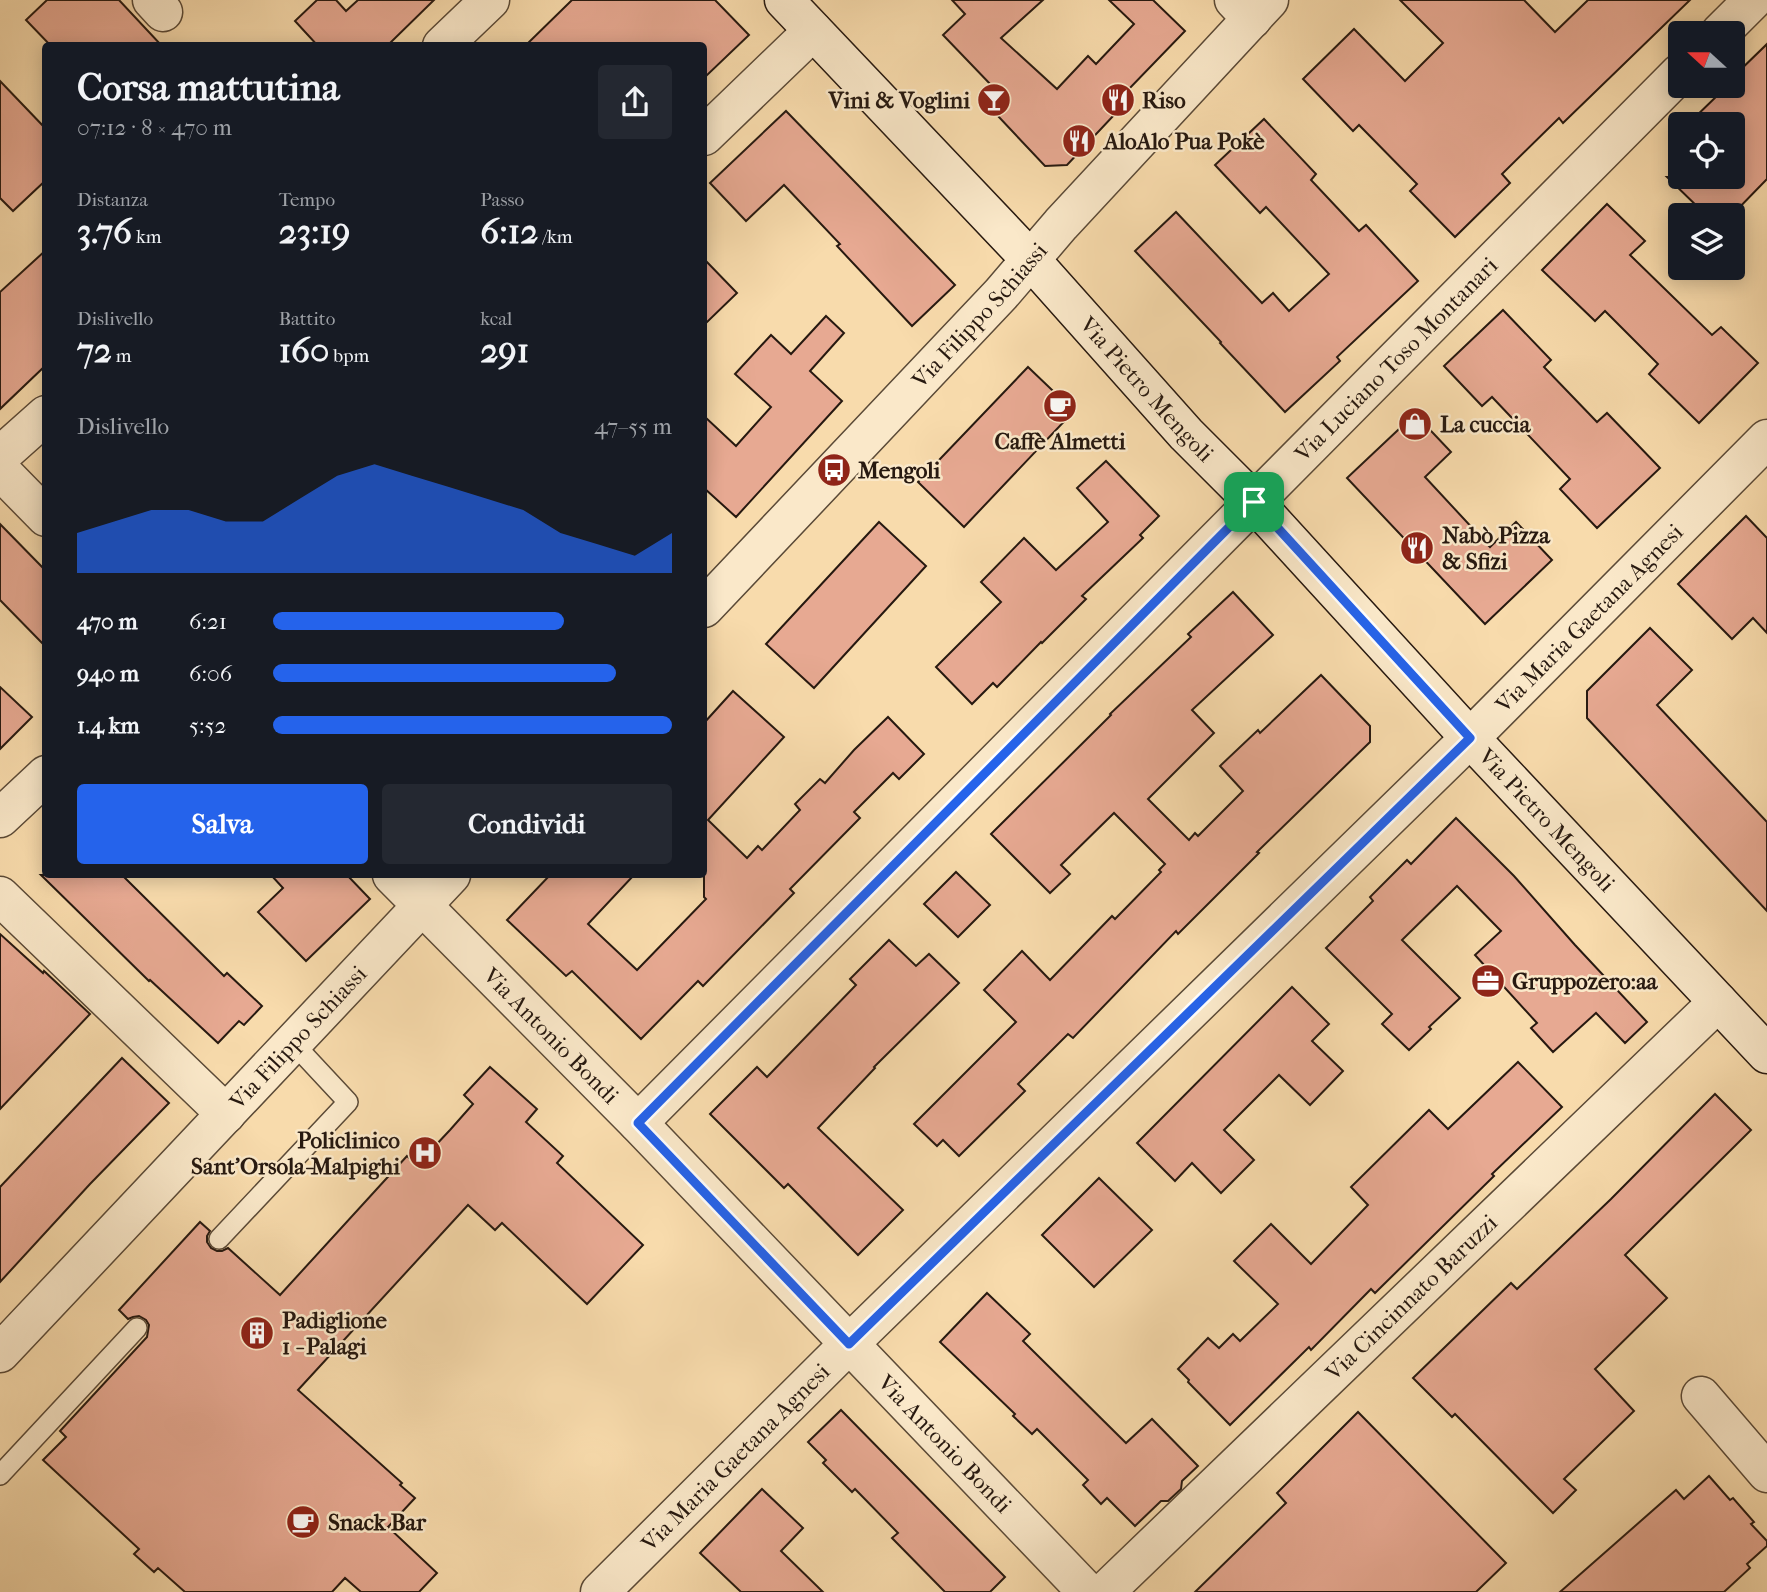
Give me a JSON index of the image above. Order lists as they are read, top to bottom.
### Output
{
  "streets": {
    "street": [
      "Via Filippo Schiassi",
      "Via Luciano Toso Montanari",
      "Via Pietro Mengoli",
      "Via Maria Gaetana Agnesi",
      "Via Antonio Bondi",
      "Via Cincinnato Baruzzi"
    ]
  },
  "crossings": [
    ["Via Filippo Schiassi", "Via Pietro Mengoli"],
    ["Via Filippo Schiassi", "Via Antonio Bondi"],
    ["Via Luciano Toso Montanari", "Via Pietro Mengoli"],
    ["Via Luciano Toso Montanari", "Via Antonio Bondi"],
    ["Via Pietro Mengoli", "Via Maria Gaetana Agnesi"],
    ["Via Pietro Mengoli", "Via Cincinnato Baruzzi"],
    ["Via Maria Gaetana Agnesi", "Via Antonio Bondi"]
  ],
  "places": {
    "bar": ["Vini & Voglini"],
    "restaurant": ["Riso", "AloAlo Pua Pokè", "Nabò Pizza & Sfizi"],
    "cafe": ["Caffè Almetti", "Snack Bar"],
    "shop": ["La cuccia"],
    "bus stop": ["Mengoli"],
    "office": ["Gruppozero:aa"],
    "hospital": ["Policlinico Sant'Orsola-Malpighi"],
    "building": ["Padiglione 1 - Palagi"]
  },
  "north": "left",
  "page": {
    "heading": ["Corsa mattutina", "07:12 · 8 × 470 m"],
    "stats": [
      ["Distanza", "3.76 km"],
      ["Tempo", "23:19"],
      ["Passo", "6:12 /km"],
      ["Dislivello", "72 m"],
      ["Battito", "160 bpm"],
      ["kcal", "291"]
    ],
    "chart": ["Dislivello", "47–55 m"],
    "list": [
      {
        "name": "470 m",
        "note": "6:21"
      },
      {
        "name": "940 m",
        "note": "6:06"
      },
      {
        "name": "1.4 km",
        "note": "5:52"
      }
    ],
    "buttons": ["Salva", "Condividi"]
  }
}
